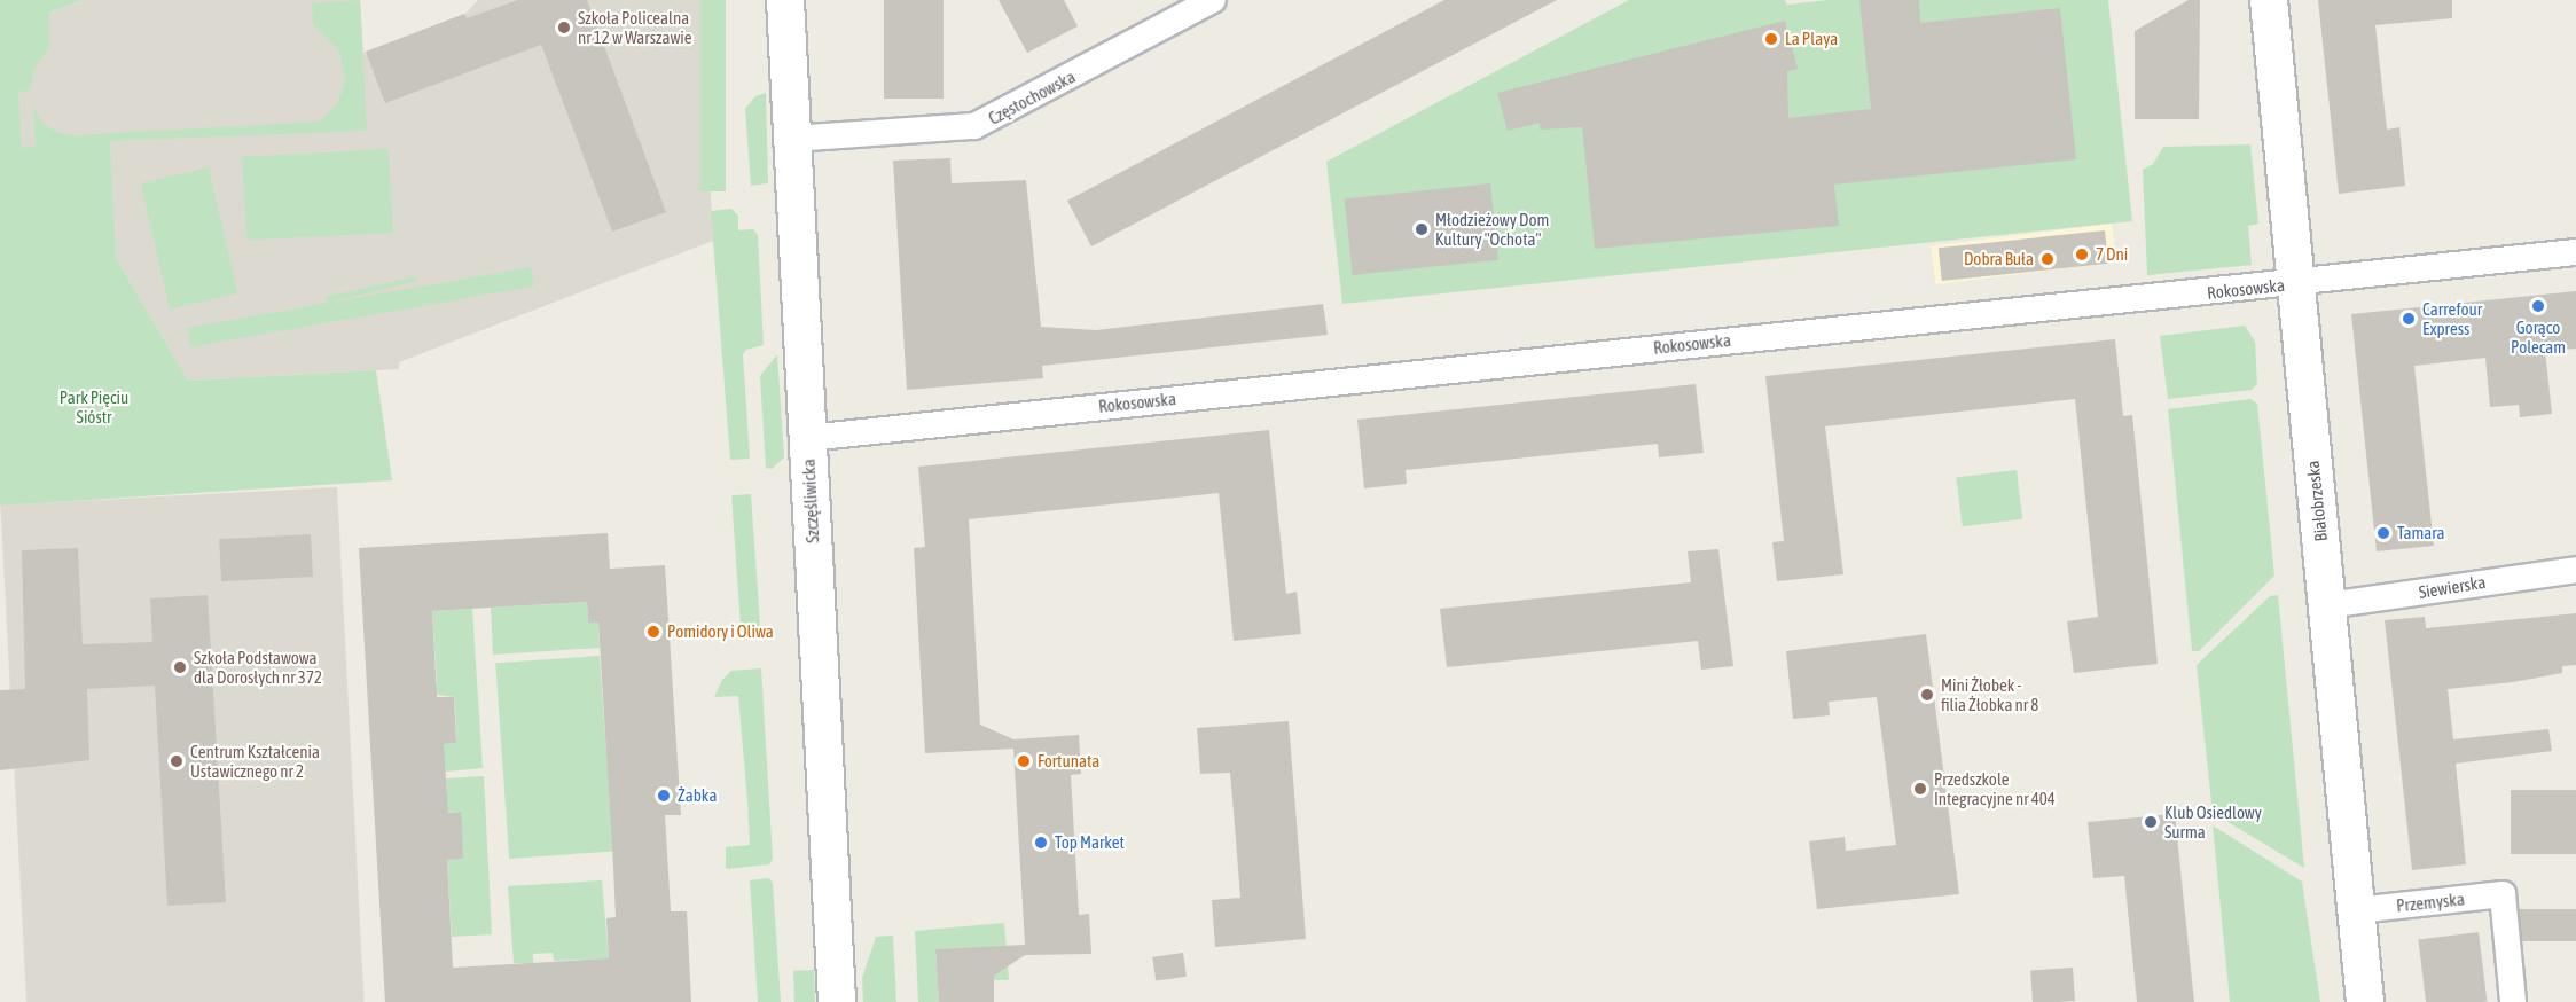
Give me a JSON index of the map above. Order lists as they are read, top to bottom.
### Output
{
  "streets": {
    "street": [
      "Częstochowska",
      "Rokosowska",
      "Szczęśliwicka",
      "Białobrzeska",
      "Siewierska",
      "Przemyska"
    ]
  },
  "crossings": [
    ["Częstochowska", "Szczęśliwicka"],
    ["Rokosowska", "Szczęśliwicka"],
    ["Rokosowska", "Białobrzeska"],
    ["Białobrzeska", "Siewierska"],
    ["Białobrzeska", "Przemyska"]
  ],
  "parks": ["Park Pięciu Sióstr"],
  "places": [
    "Szkoła Policealna nr 12 w Warszawie",
    "La Playa",
    "Młodzieżowy Dom Kultury \"Ochota\"",
    "7 Dni",
    "Dobra Buła",
    "Gorąco Polecam",
    "Carrefour Express",
    "Tamara",
    "Pomidory i Oliwa",
    "Szkoła Podstawowa dla Dorosłych nr 372",
    "Mini Żłobek - filia Żłobka nr 8",
    "Centrum Kształcenia Ustawicznego nr 2",
    "Fortunata",
    "Przedszkole Integracyjne nr 404",
    "Żabka",
    "Klub Osiedlowy Surma",
    "Top Market"
  ]
}
